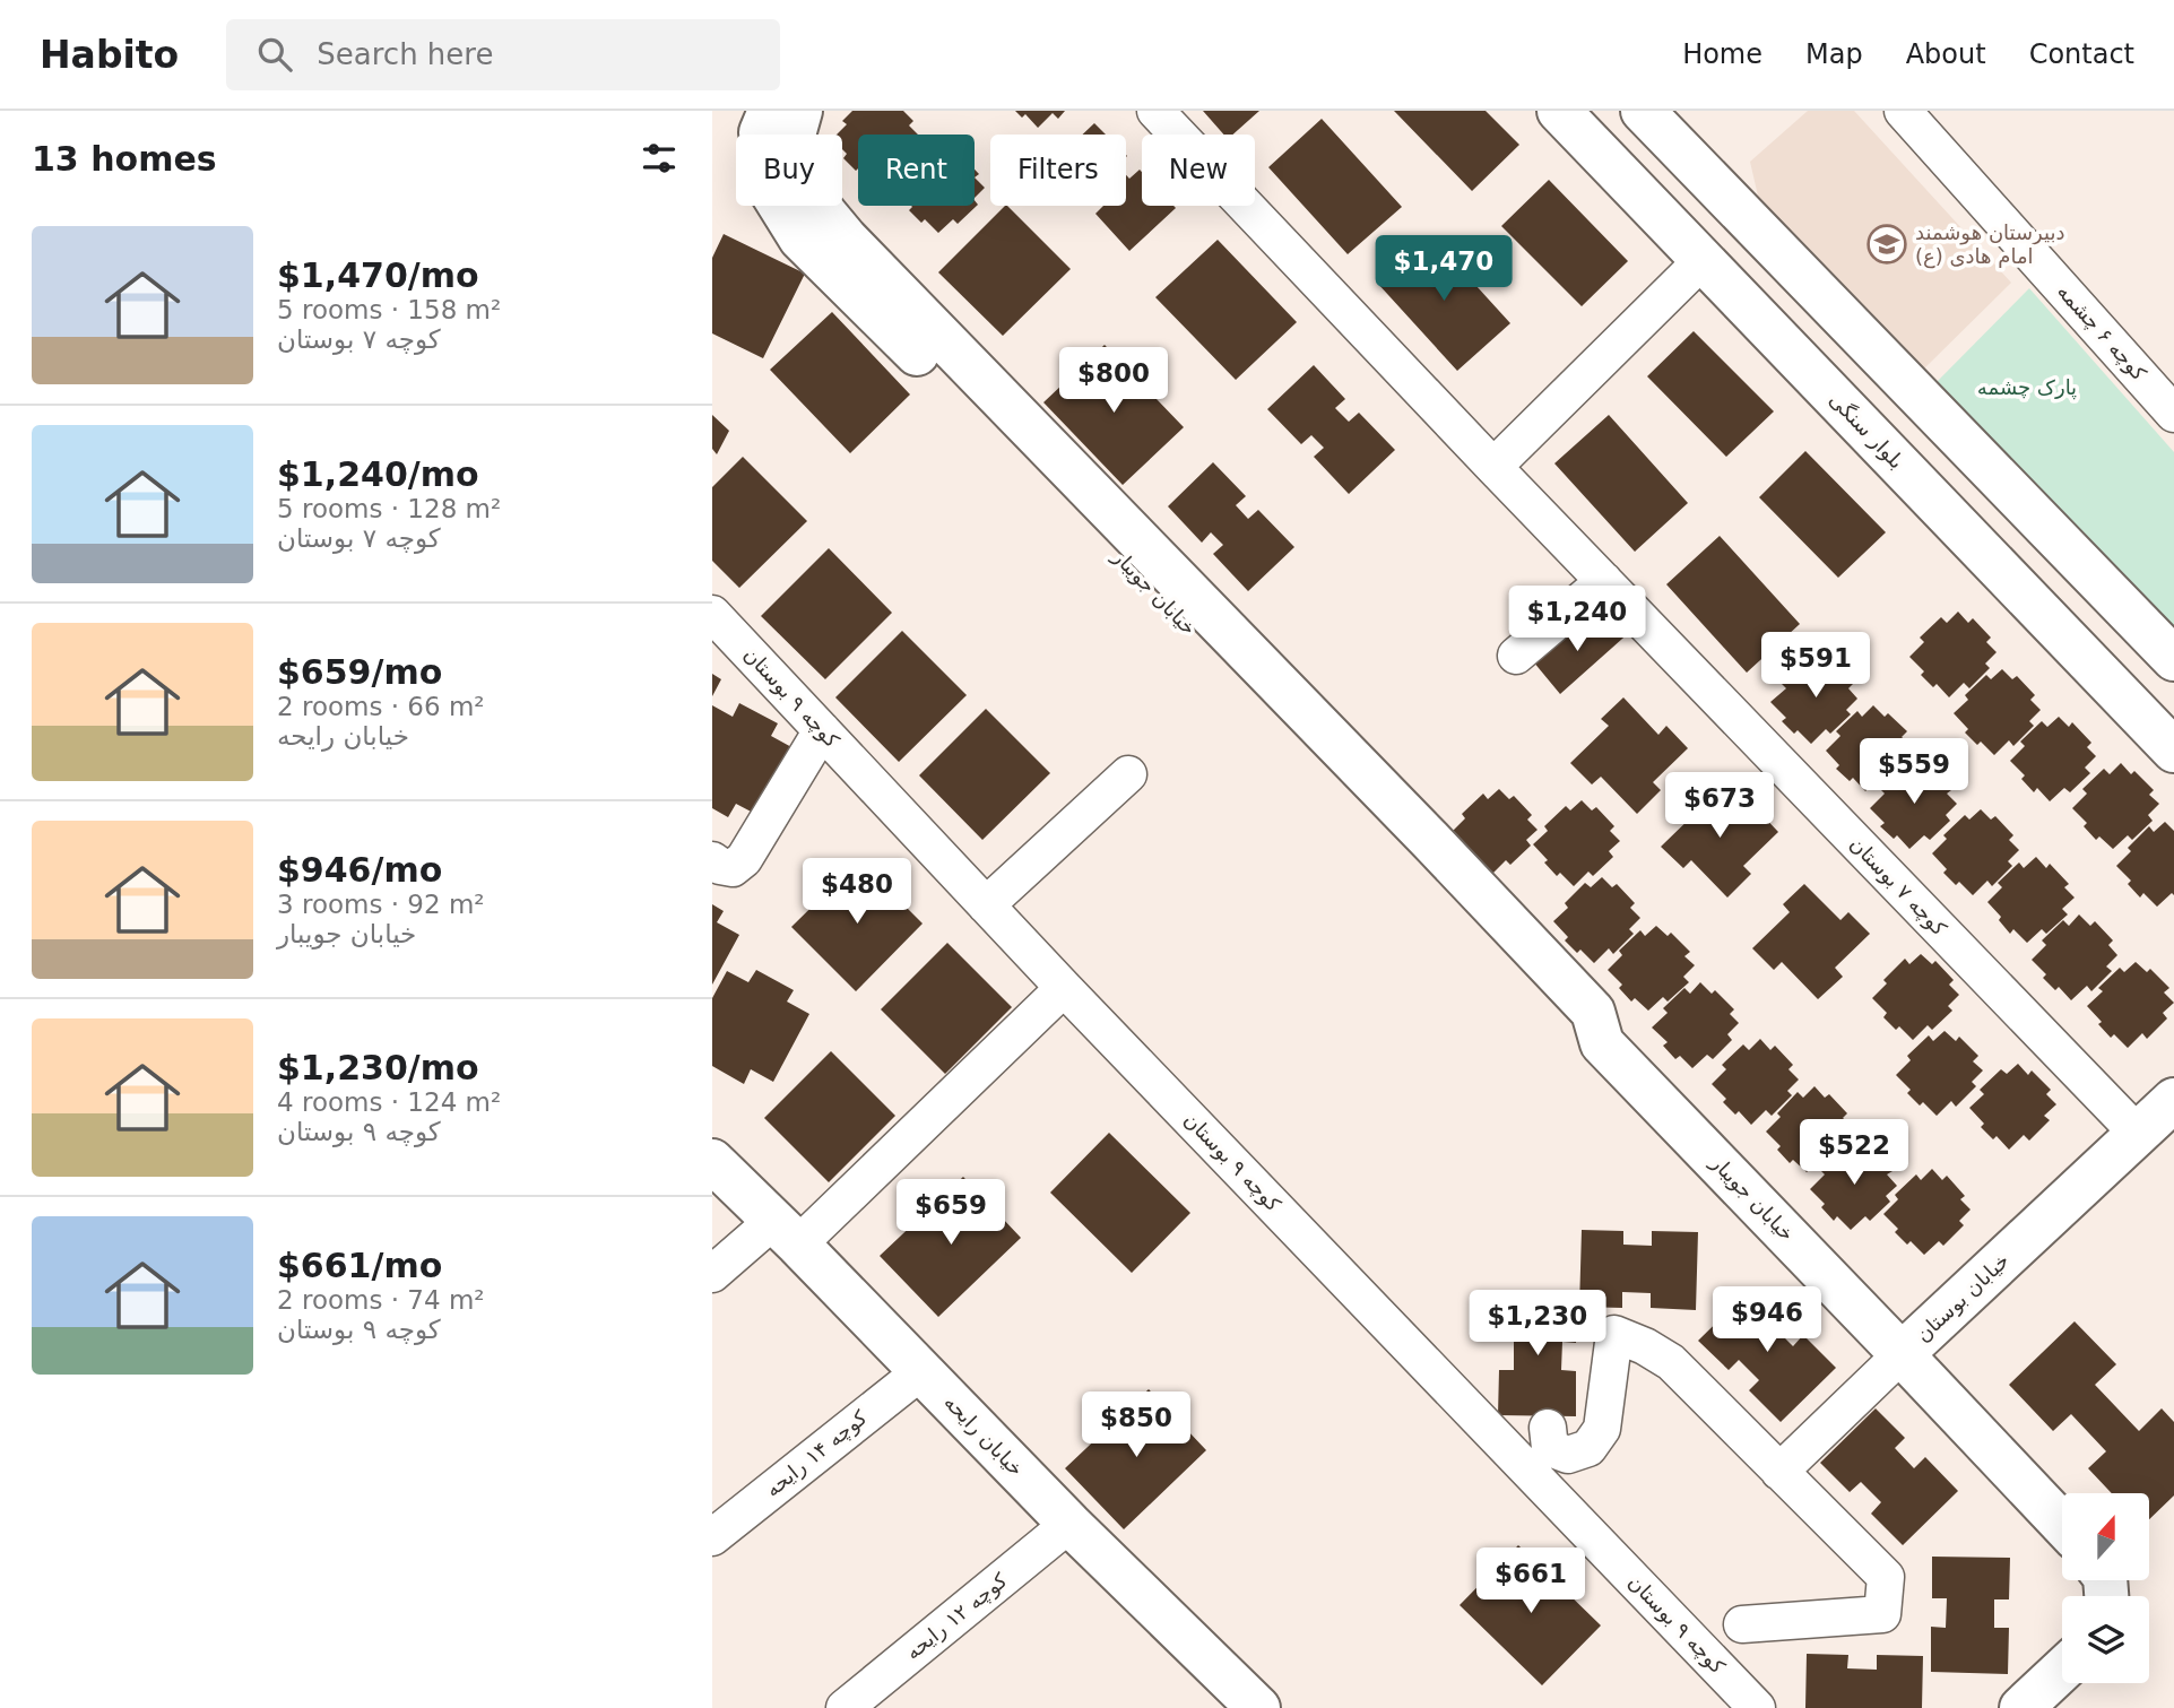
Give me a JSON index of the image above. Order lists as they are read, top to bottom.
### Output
{
  "streets": {
    "street": [
      "کوچه ۶ چشمه",
      "بلوار سنگی",
      "خیابان جویبار",
      "کوچه ۹ بوستان",
      "کوچه ۷ بوستان",
      "خیابان بوستان",
      "خیابان رایحه",
      "کوچه ۱۴ رایحه",
      "کوچه ۱۲ رایحه"
    ]
  },
  "crossings": [
    ["خیابان جویبار", "خیابان بوستان"],
    ["کوچه ۷ بوستان", "خیابان بوستان"],
    ["خیابان رایحه", "کوچه ۱۴ رایحه"],
    ["خیابان رایحه", "کوچه ۱۲ رایحه"]
  ],
  "parks": ["پارک چشمه"],
  "places": {
    "school or university": ["دبیرستان هوشمند امام هادی (ع)"]
  },
  "north": "top",
  "page": {
    "header": "Habito",
    "search": "Search here",
    "nav": [
      "Home",
      "Map",
      "About",
      "Contact"
    ],
    "heading": "13 homes",
    "chip": [
      "Buy",
      "Rent",
      "Filters",
      "New"
    ],
    "list": [
      {
        "name": "$1,470/mo",
        "note": "5 rooms · 158 m² · کوچه ۷ بوستان"
      },
      {
        "name": "$1,240/mo",
        "note": "5 rooms · 128 m² · کوچه ۷ بوستان"
      },
      {
        "name": "$659/mo",
        "note": "2 rooms · 66 m² · خیابان رایحه"
      },
      {
        "name": "$946/mo",
        "note": "3 rooms · 92 m² · خیابان جویبار"
      },
      {
        "name": "$1,230/mo",
        "note": "4 rooms · 124 m² · کوچه ۹ بوستان"
      },
      {
        "name": "$661/mo",
        "note": "2 rooms · 74 m² · کوچه ۹ بوستان"
      }
    ],
    "price": [
      "$1,470",
      "$800",
      "$1,240",
      "$591",
      "$559",
      "$673",
      "$480",
      "$522",
      "$659",
      "$946",
      "$1,230",
      "$850",
      "$661"
    ]
  }
}
